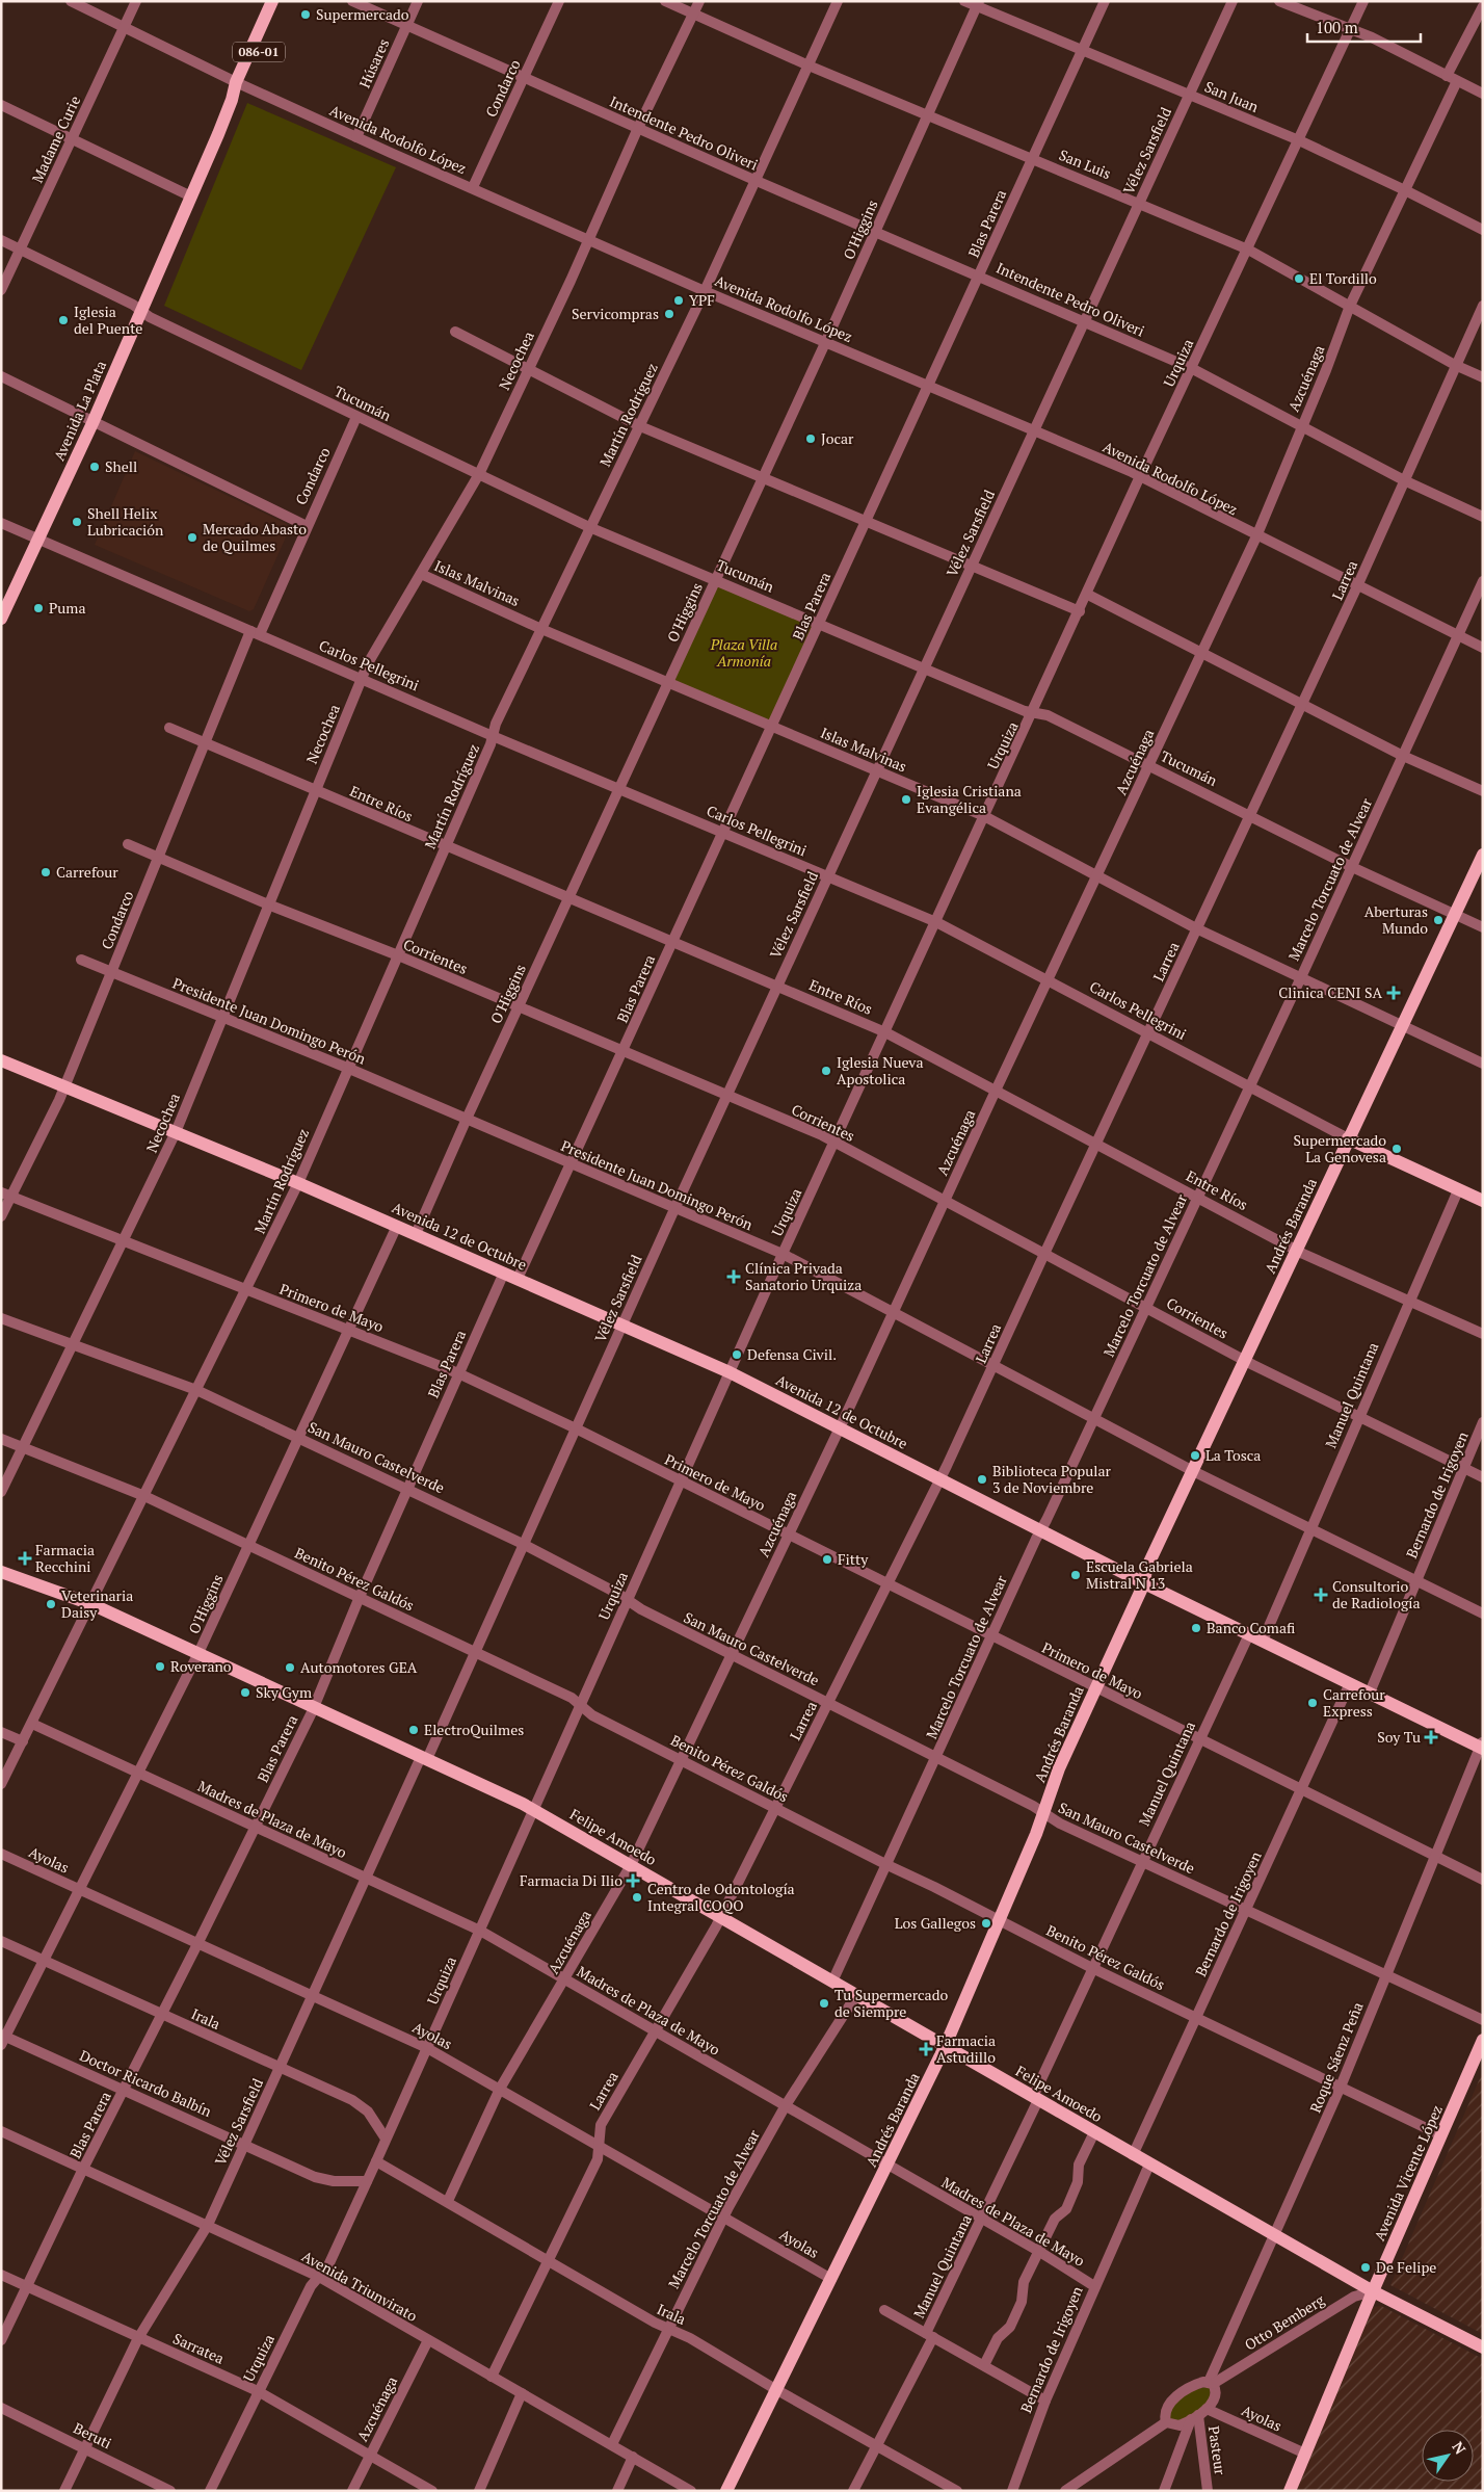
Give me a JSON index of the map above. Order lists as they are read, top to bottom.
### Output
{
  "streets": {
    "main road": [
      "086-01",
      "Avenida La Plata",
      "Carlos Pellegrini",
      "Andrés Baranda",
      "Avenida 12 de Octubre",
      "Felipe Amoedo",
      "Avenida Vicente López"
    ],
    "street": [
      "Húsares",
      "Condarco",
      "San Juan",
      "Intendente Pedro Oliveri",
      "Madame Curie",
      "Avenida Rodolfo López",
      "Vélez Sarsfield",
      "San Luis",
      "Blas Parera",
      "O'Higgins",
      "Necochea",
      "Urquiza",
      "Azcuénaga",
      "Tucumán",
      "Martín Rodríguez",
      "Larrea",
      "Islas Malvinas",
      "Entre Ríos",
      "Marcelo Torcuato de Alvear",
      "Corrientes",
      "Presidente Juan Domingo Perón",
      "Primero de Mayo",
      "Manuel Quintana",
      "San Mauro Castelverde",
      "Bernardo de Irigoyen",
      "Benito Pérez Galdós",
      "Madres de Plaza de Mayo",
      "Ayolas",
      "Irala",
      "Roque Sáenz Peña",
      "Doctor Ricardo Balbín",
      "Avenida Triunvirato",
      "Otto Bemberg",
      "Sarratea",
      "Beruti",
      "Pasteur"
    ]
  },
  "crossings": [
    ["Húsares", "Intendente Pedro Oliveri"],
    ["Húsares", "Avenida Rodolfo López"],
    ["Condarco", "Intendente Pedro Oliveri"],
    ["Condarco", "Avenida Rodolfo López"],
    ["Condarco", "Tucumán"],
    ["Condarco", "Carlos Pellegrini"],
    ["Condarco", "Entre Ríos"],
    ["Condarco", "Corrientes"],
    ["Condarco", "Presidente Juan Domingo Perón"],
    ["Condarco", "Avenida 12 de Octubre"],
    ["Condarco", "Primero de Mayo"],
    ["San Juan", "Vélez Sarsfield"],
    ["San Juan", "Blas Parera"],
    ["San Juan", "O'Higgins"],
    ["San Juan", "Urquiza"],
    ["San Juan", "Azcuénaga"],
    ["Intendente Pedro Oliveri", "Vélez Sarsfield"],
    ["Intendente Pedro Oliveri", "Blas Parera"],
    ["Intendente Pedro Oliveri", "O'Higgins"],
    ["Intendente Pedro Oliveri", "Necochea"],
    ["Intendente Pedro Oliveri", "Urquiza"],
    ["Intendente Pedro Oliveri", "Azcuénaga"],
    ["Intendente Pedro Oliveri", "Martín Rodríguez"],
    ["Intendente Pedro Oliveri", "Larrea"],
    ["Madame Curie", "Avenida Rodolfo López"],
    ["Madame Curie", "Tucumán"],
    ["Avenida Rodolfo López", "Vélez Sarsfield"],
    ["Avenida Rodolfo López", "Blas Parera"],
    ["Avenida Rodolfo López", "O'Higgins"],
    ["Avenida Rodolfo López", "Necochea"],
    ["Avenida Rodolfo López", "Urquiza"],
    ["Avenida Rodolfo López", "Azcuénaga"],
    ["Avenida Rodolfo López", "Avenida La Plata"],
    ["Avenida Rodolfo López", "Martín Rodríguez"],
    ["Avenida Rodolfo López", "Larrea"],
    ["Avenida Rodolfo López", "Marcelo Torcuato de Alvear"],
    ["Vélez Sarsfield", "San Luis"],
    ["Vélez Sarsfield", "Tucumán"],
    ["Vélez Sarsfield", "Islas Malvinas"],
    ["Vélez Sarsfield", "Carlos Pellegrini"],
    ["Vélez Sarsfield", "Entre Ríos"],
    ["Vélez Sarsfield", "Corrientes"],
    ["Vélez Sarsfield", "Presidente Juan Domingo Perón"],
    ["Vélez Sarsfield", "Avenida 12 de Octubre"],
    ["Vélez Sarsfield", "Primero de Mayo"],
    ["Vélez Sarsfield", "San Mauro Castelverde"],
    ["Vélez Sarsfield", "Benito Pérez Galdós"],
    ["Vélez Sarsfield", "Madres de Plaza de Mayo"],
    ["Vélez Sarsfield", "Felipe Amoedo"],
    ["Vélez Sarsfield", "Ayolas"],
    ["Vélez Sarsfield", "Irala"],
    ["Vélez Sarsfield", "Doctor Ricardo Balbín"],
    ["Vélez Sarsfield", "Avenida Triunvirato"],
    ["Vélez Sarsfield", "Sarratea"],
    ["Vélez Sarsfield", "Beruti"],
    ["San Luis", "Blas Parera"],
    ["San Luis", "O'Higgins"],
    ["San Luis", "Necochea"],
    ["San Luis", "Urquiza"],
    ["San Luis", "Azcuénaga"],
    ["San Luis", "Martín Rodríguez"],
    ["San Luis", "Larrea"],
    ["Blas Parera", "Tucumán"],
    ["Blas Parera", "Islas Malvinas"],
    ["Blas Parera", "Carlos Pellegrini"],
    ["Blas Parera", "Entre Ríos"],
    ["Blas Parera", "Corrientes"],
    ["Blas Parera", "Presidente Juan Domingo Perón"],
    ["Blas Parera", "Avenida 12 de Octubre"],
    ["Blas Parera", "Primero de Mayo"],
    ["Blas Parera", "San Mauro Castelverde"],
    ["Blas Parera", "Benito Pérez Galdós"],
    ["Blas Parera", "Madres de Plaza de Mayo"],
    ["Blas Parera", "Felipe Amoedo"],
    ["Blas Parera", "Ayolas"],
    ["Blas Parera", "Irala"],
    ["Blas Parera", "Doctor Ricardo Balbín"],
    ["Blas Parera", "Avenida Triunvirato"],
    ["Blas Parera", "Sarratea"],
    ["O'Higgins", "Tucumán"],
    ["O'Higgins", "Islas Malvinas"],
    ["O'Higgins", "Carlos Pellegrini"],
    ["O'Higgins", "Entre Ríos"],
    ["O'Higgins", "Corrientes"],
    ["O'Higgins", "Presidente Juan Domingo Perón"],
    ["O'Higgins", "Avenida 12 de Octubre"],
    ["O'Higgins", "Primero de Mayo"],
    ["O'Higgins", "San Mauro Castelverde"],
    ["O'Higgins", "Benito Pérez Galdós"],
    ["O'Higgins", "Madres de Plaza de Mayo"],
    ["O'Higgins", "Felipe Amoedo"],
    ["O'Higgins", "Ayolas"],
    ["O'Higgins", "Irala"],
    ["O'Higgins", "Doctor Ricardo Balbín"],
    ["Necochea", "Tucumán"],
    ["Necochea", "Islas Malvinas"],
    ["Necochea", "Carlos Pellegrini"],
    ["Necochea", "Entre Ríos"],
    ["Necochea", "Corrientes"],
    ["Necochea", "Presidente Juan Domingo Perón"],
    ["Necochea", "Avenida 12 de Octubre"],
    ["Necochea", "Primero de Mayo"],
    ["Necochea", "San Mauro Castelverde"],
    ["Necochea", "Benito Pérez Galdós"],
    ["Urquiza", "Tucumán"],
    ["Urquiza", "Islas Malvinas"],
    ["Urquiza", "Carlos Pellegrini"],
    ["Urquiza", "Entre Ríos"],
    ["Urquiza", "Corrientes"],
    ["Urquiza", "Presidente Juan Domingo Perón"],
    ["Urquiza", "Avenida 12 de Octubre"],
    ["Urquiza", "Primero de Mayo"],
    ["Urquiza", "San Mauro Castelverde"],
    ["Urquiza", "Benito Pérez Galdós"],
    ["Urquiza", "Madres de Plaza de Mayo"],
    ["Urquiza", "Felipe Amoedo"],
    ["Urquiza", "Ayolas"],
    ["Urquiza", "Irala"],
    ["Urquiza", "Doctor Ricardo Balbín"],
    ["Urquiza", "Avenida Triunvirato"],
    ["Urquiza", "Sarratea"],
    ["Azcuénaga", "Tucumán"],
    ["Azcuénaga", "Islas Malvinas"],
    ["Azcuénaga", "Carlos Pellegrini"],
    ["Azcuénaga", "Entre Ríos"],
    ["Azcuénaga", "Corrientes"],
    ["Azcuénaga", "Presidente Juan Domingo Perón"],
    ["Azcuénaga", "Avenida 12 de Octubre"],
    ["Azcuénaga", "Primero de Mayo"],
    ["Azcuénaga", "San Mauro Castelverde"],
    ["Azcuénaga", "Benito Pérez Galdós"],
    ["Azcuénaga", "Madres de Plaza de Mayo"],
    ["Azcuénaga", "Felipe Amoedo"],
    ["Azcuénaga", "Ayolas"],
    ["Azcuénaga", "Irala"],
    ["Azcuénaga", "Avenida Triunvirato"],
    ["Azcuénaga", "Sarratea"],
    ["Tucumán", "Avenida La Plata"],
    ["Tucumán", "Martín Rodríguez"],
    ["Tucumán", "Larrea"],
    ["Tucumán", "Marcelo Torcuato de Alvear"],
    ["Tucumán", "Andrés Baranda"],
    ["Avenida La Plata", "Carlos Pellegrini"],
    ["Martín Rodríguez", "Islas Malvinas"],
    ["Martín Rodríguez", "Carlos Pellegrini"],
    ["Martín Rodríguez", "Entre Ríos"],
    ["Martín Rodríguez", "Corrientes"],
    ["Martín Rodríguez", "Presidente Juan Domingo Perón"],
    ["Martín Rodríguez", "Avenida 12 de Octubre"],
    ["Martín Rodríguez", "Primero de Mayo"],
    ["Martín Rodríguez", "San Mauro Castelverde"],
    ["Martín Rodríguez", "Benito Pérez Galdós"],
    ["Martín Rodríguez", "Madres de Plaza de Mayo"],
    ["Martín Rodríguez", "Felipe Amoedo"],
    ["Larrea", "Islas Malvinas"],
    ["Larrea", "Carlos Pellegrini"],
    ["Larrea", "Entre Ríos"],
    ["Larrea", "Corrientes"],
    ["Larrea", "Presidente Juan Domingo Perón"],
    ["Larrea", "Avenida 12 de Octubre"],
    ["Larrea", "Primero de Mayo"],
    ["Larrea", "San Mauro Castelverde"],
    ["Larrea", "Benito Pérez Galdós"],
    ["Larrea", "Madres de Plaza de Mayo"],
    ["Larrea", "Felipe Amoedo"],
    ["Larrea", "Ayolas"],
    ["Larrea", "Irala"],
    ["Larrea", "Avenida Triunvirato"],
    ["Islas Malvinas", "Marcelo Torcuato de Alvear"],
    ["Islas Malvinas", "Andrés Baranda"],
    ["Carlos Pellegrini", "Marcelo Torcuato de Alvear"],
    ["Carlos Pellegrini", "Andrés Baranda"],
    ["Carlos Pellegrini", "Manuel Quintana"],
    ["Entre Ríos", "Marcelo Torcuato de Alvear"],
    ["Entre Ríos", "Andrés Baranda"],
    ["Entre Ríos", "Manuel Quintana"],
    ["Marcelo Torcuato de Alvear", "Corrientes"],
    ["Marcelo Torcuato de Alvear", "Presidente Juan Domingo Perón"],
    ["Marcelo Torcuato de Alvear", "Avenida 12 de Octubre"],
    ["Marcelo Torcuato de Alvear", "Primero de Mayo"],
    ["Marcelo Torcuato de Alvear", "San Mauro Castelverde"],
    ["Marcelo Torcuato de Alvear", "Benito Pérez Galdós"],
    ["Marcelo Torcuato de Alvear", "Madres de Plaza de Mayo"],
    ["Marcelo Torcuato de Alvear", "Felipe Amoedo"],
    ["Marcelo Torcuato de Alvear", "Ayolas"],
    ["Marcelo Torcuato de Alvear", "Irala"],
    ["Marcelo Torcuato de Alvear", "Avenida Triunvirato"],
    ["Corrientes", "Andrés Baranda"],
    ["Corrientes", "Manuel Quintana"],
    ["Corrientes", "Bernardo de Irigoyen"],
    ["Presidente Juan Domingo Perón", "Andrés Baranda"],
    ["Presidente Juan Domingo Perón", "Manuel Quintana"],
    ["Presidente Juan Domingo Perón", "Bernardo de Irigoyen"],
    ["Andrés Baranda", "Avenida 12 de Octubre"],
    ["Andrés Baranda", "Primero de Mayo"],
    ["Andrés Baranda", "San Mauro Castelverde"],
    ["Andrés Baranda", "Benito Pérez Galdós"],
    ["Andrés Baranda", "Madres de Plaza de Mayo"],
    ["Andrés Baranda", "Felipe Amoedo"],
    ["Andrés Baranda", "Ayolas"],
    ["Andrés Baranda", "Irala"],
    ["Avenida 12 de Octubre", "Manuel Quintana"],
    ["Avenida 12 de Octubre", "Bernardo de Irigoyen"],
    ["Avenida 12 de Octubre", "Roque Sáenz Peña"],
    ["Primero de Mayo", "Manuel Quintana"],
    ["Primero de Mayo", "Bernardo de Irigoyen"],
    ["Primero de Mayo", "Roque Sáenz Peña"],
    ["Manuel Quintana", "San Mauro Castelverde"],
    ["Manuel Quintana", "Benito Pérez Galdós"],
    ["Manuel Quintana", "Madres de Plaza de Mayo"],
    ["Manuel Quintana", "Felipe Amoedo"],
    ["Manuel Quintana", "Irala"],
    ["San Mauro Castelverde", "Bernardo de Irigoyen"],
    ["San Mauro Castelverde", "Roque Sáenz Peña"],
    ["Bernardo de Irigoyen", "Benito Pérez Galdós"],
    ["Bernardo de Irigoyen", "Madres de Plaza de Mayo"],
    ["Bernardo de Irigoyen", "Felipe Amoedo"],
    ["Benito Pérez Galdós", "Roque Sáenz Peña"],
    ["Benito Pérez Galdós", "Avenida Vicente López"],
    ["Felipe Amoedo", "Roque Sáenz Peña"],
    ["Felipe Amoedo", "Avenida Vicente López"],
    ["Felipe Amoedo", "Otto Bemberg"],
    ["Ayolas", "Roque Sáenz Peña"],
    ["Ayolas", "Avenida Vicente López"],
    ["Ayolas", "Pasteur"],
    ["Roque Sáenz Peña", "Otto Bemberg"],
    ["Roque Sáenz Peña", "Pasteur"],
    ["Avenida Vicente López", "Otto Bemberg"]
  ],
  "parks": ["Plaza Villa Armonía"],
  "places": {
    "other": [
      "Supermercado",
      "El Tordillo",
      "YPF",
      "Servicompras",
      "Iglesia del Puente",
      "Jocar",
      "Shell",
      "Shell Helix Lubricación",
      "Mercado Abasto de Quilmes",
      "Puma",
      "Iglesia Cristiana Evangélica",
      "Carrefour",
      "Aberturas Mundo",
      "Iglesia Nueva Apostolica",
      "Supermercado La Genovesa",
      "Defensa Civil.",
      "La Tosca",
      "Biblioteca Popular 3 de Noviembre",
      "Fitty",
      "Escuela Gabriela Mistral N 13",
      "Veterinaria Daisy",
      "Banco Comafi",
      "Roverano",
      "Automotores GEA",
      "Sky Gym",
      "Carrefour Express",
      "ElectroQuilmes",
      "Centro de Odontología Integral COQO",
      "Los Gallegos",
      "Tu Supermercado de Siempre",
      "De Felipe"
    ],
    "health": [
      "Clinica CENI SA",
      "Clínica Privada Sanatorio Urquiza",
      "Farmacia Recchini",
      "Consultorio de Radiología",
      "Soy Tu",
      "Farmacia Di Ilio",
      "Farmacia Astudillo"
    ]
  },
  "scale_bar": "100 m",
  "north": "top right"
}
